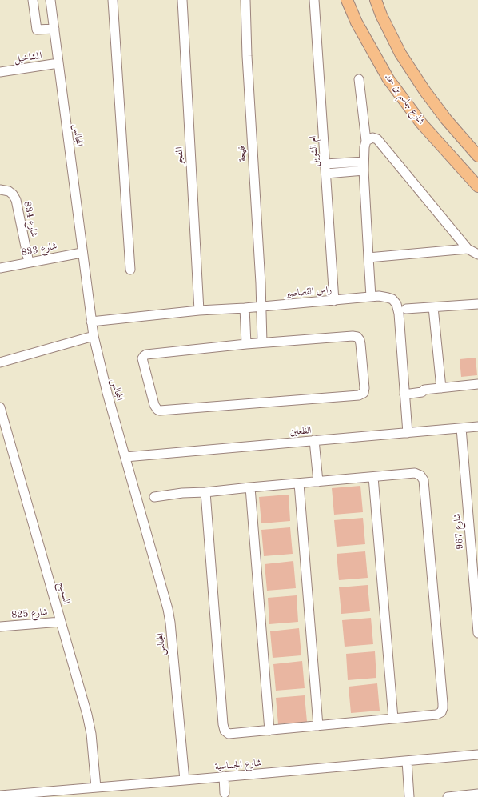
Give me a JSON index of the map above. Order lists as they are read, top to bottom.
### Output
{
  "streets": {
    "main road": ["شارع جاسم بن حمد"],
    "street": [
      "المشاخيل",
      "المجالس",
      "ام الشويل",
      "فليحة",
      "المفجر",
      "شارع 834",
      "شارع 833",
      "راس القصاصير",
      "الظعاين",
      "شارع 967",
      "السميح",
      "شارع 825",
      "شارع الجساسية"
    ]
  },
  "crossings": [
    ["المشاخيل", "المجالس"],
    ["المجالس", "شارع 833"],
    ["المجالس", "راس القصاصير"],
    ["المجالس", "الظعاين"],
    ["المجالس", "شارع الجساسية"],
    ["ام الشويل", "راس القصاصير"],
    ["فليحة", "راس القصاصير"],
    ["المفجر", "راس القصاصير"],
    ["شارع 834", "شارع 833"],
    ["راس القصاصير", "الظعاين"],
    ["الظعاين", "شارع 967"],
    ["السميح", "شارع 825"],
    ["السميح", "شارع الجساسية"]
  ]
}
